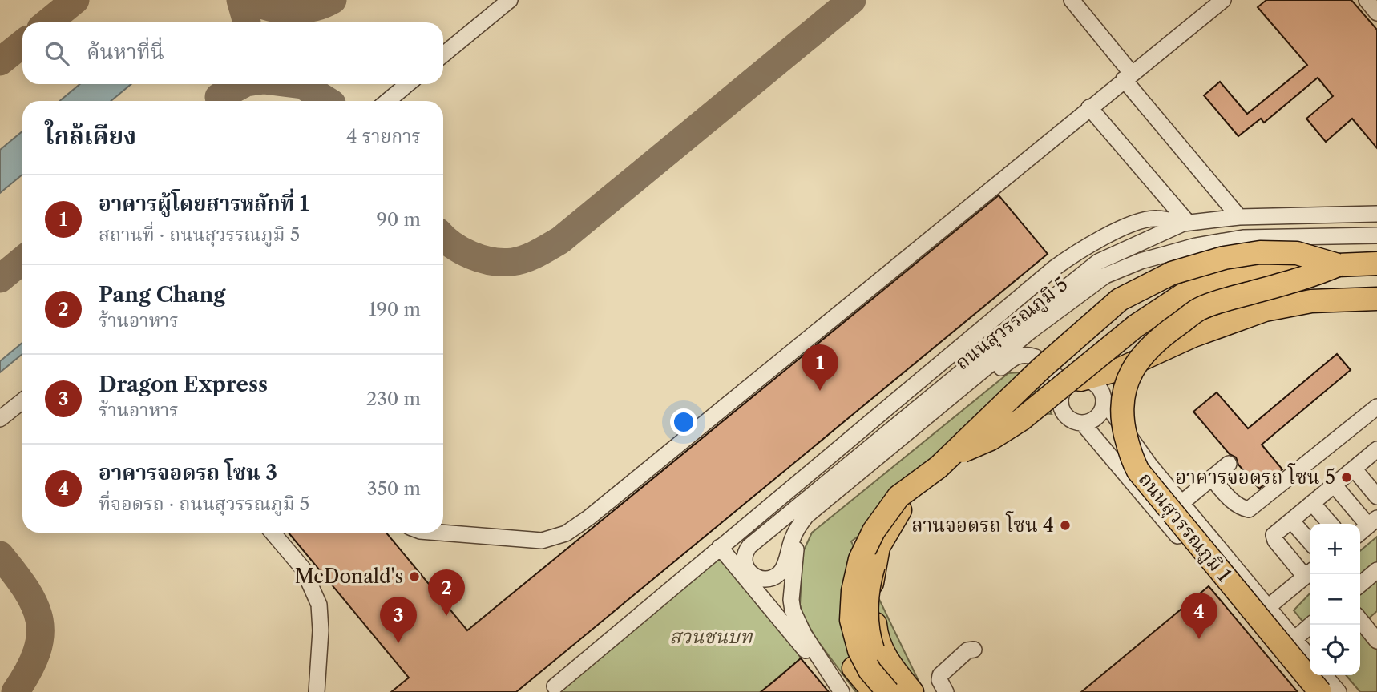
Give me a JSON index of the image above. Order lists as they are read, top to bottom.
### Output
{
  "streets": {
    "highway": ["ถนนสุวรรณภูมิ 1"],
    "street": ["ถนนสุวรรณภูมิ 5"]
  },
  "parks": ["สวนชนบท"],
  "places": ["อาคารจอดรถ โซน 5", "ลานจอดรถ โซน 4", "McDonald's"],
  "page": {
    "search": "ค้นหาที่นี่",
    "heading": ["ใกล้เคียง", "4 รายการ"],
    "list": [
      {
        "mark": "1",
        "name": "อาคารผู้โดยสารหลักที่ 1",
        "note": "สถานที่ · ถนนสุวรรณภูมิ 5",
        "value": "90 m"
      },
      {
        "mark": "2",
        "name": "Pang Chang",
        "note": "ร้านอาหาร",
        "value": "190 m"
      },
      {
        "mark": "3",
        "name": "Dragon Express",
        "note": "ร้านอาหาร",
        "value": "230 m"
      },
      {
        "mark": "4",
        "name": "อาคารจอดรถ โซน 3",
        "note": "ที่จอดรถ · ถนนสุวรรณภูมิ 5",
        "value": "350 m"
      }
    ],
    "pins": [
      "1",
      "2",
      "4",
      "3"
    ],
    "map_buttons": ["+", "−"]
  }
}
